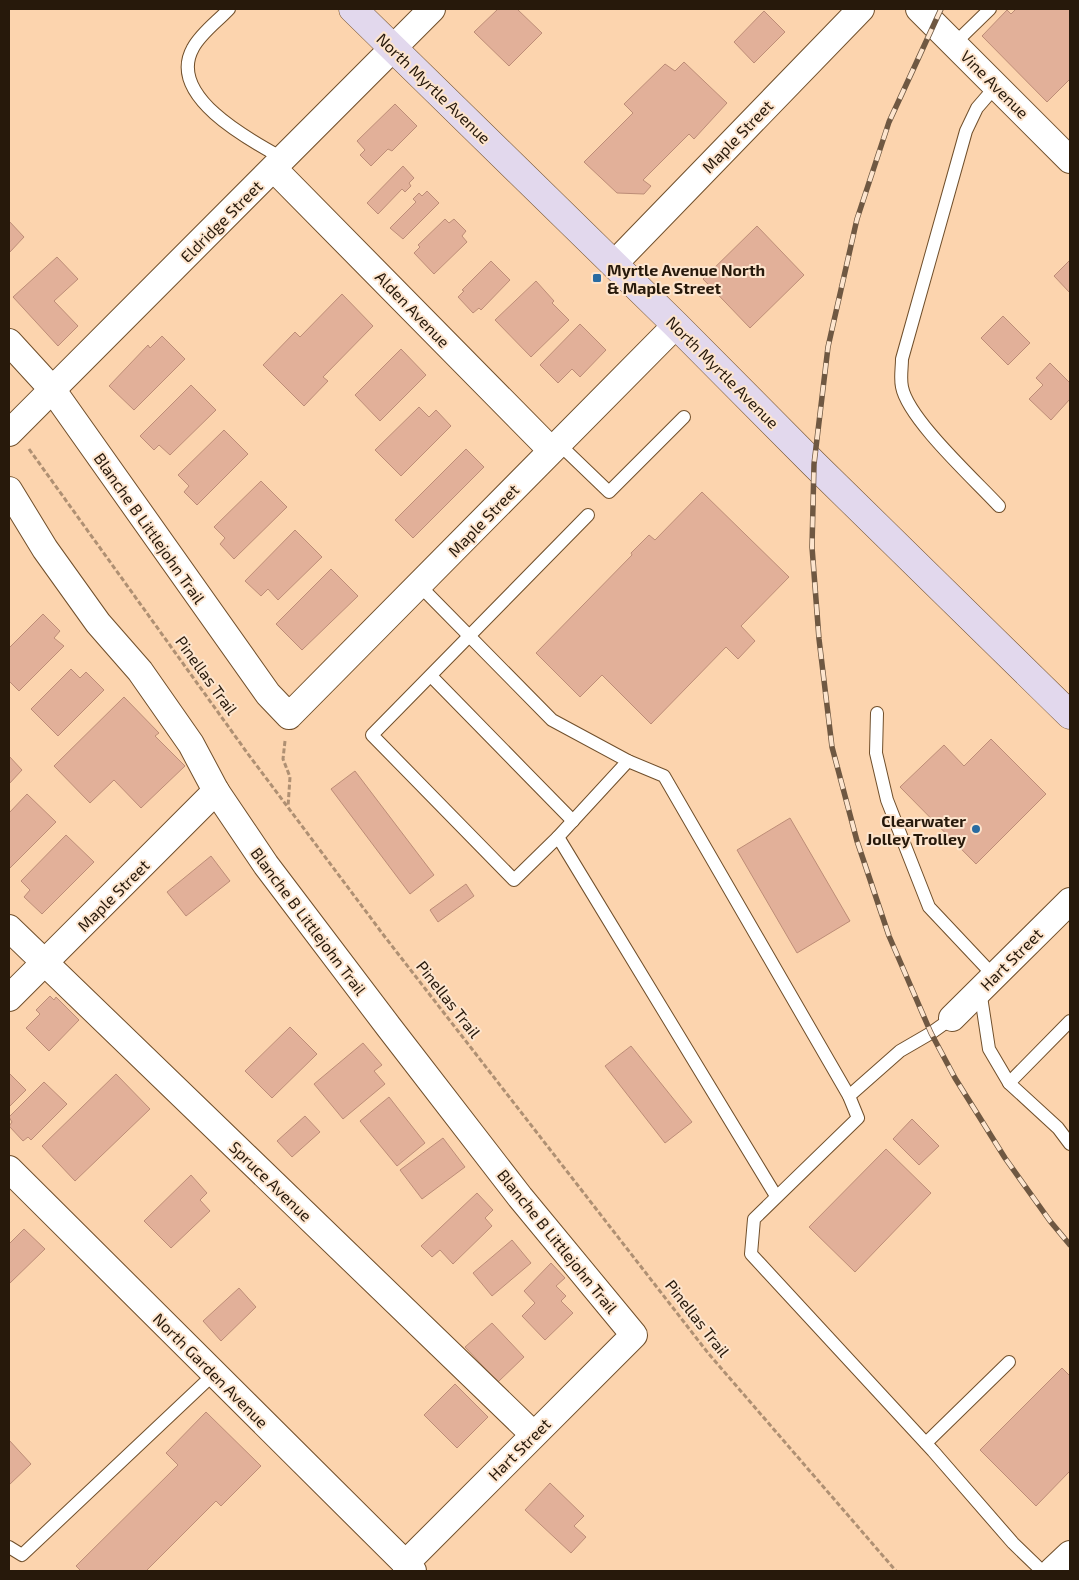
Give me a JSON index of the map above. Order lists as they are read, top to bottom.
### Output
{
  "streets": {
    "main road": ["North Myrtle Avenue"],
    "street": [
      "Vine Avenue",
      "Maple Street",
      "Eldridge Street",
      "Alden Avenue",
      "Blanche B Littlejohn Trail",
      "Hart Street",
      "Spruce Avenue",
      "North Garden Avenue"
    ],
    "path": ["Pinellas Trail"]
  },
  "crossings": [
    ["North Myrtle Avenue", "Maple Street"],
    ["North Myrtle Avenue", "Eldridge Street"],
    ["Maple Street", "Alden Avenue"],
    ["Maple Street", "Blanche B Littlejohn Trail"],
    ["Maple Street", "Spruce Avenue"],
    ["Eldridge Street", "Alden Avenue"],
    ["Eldridge Street", "Blanche B Littlejohn Trail"],
    ["Eldridge Street", "Pinellas Trail"],
    ["Blanche B Littlejohn Trail", "Hart Street"],
    ["Hart Street", "Spruce Avenue"],
    ["Hart Street", "North Garden Avenue"]
  ],
  "places": {
    "transit": ["Myrtle Avenue North & Maple Street"],
    "other": ["Clearwater Jolley Trolley"]
  }
}
